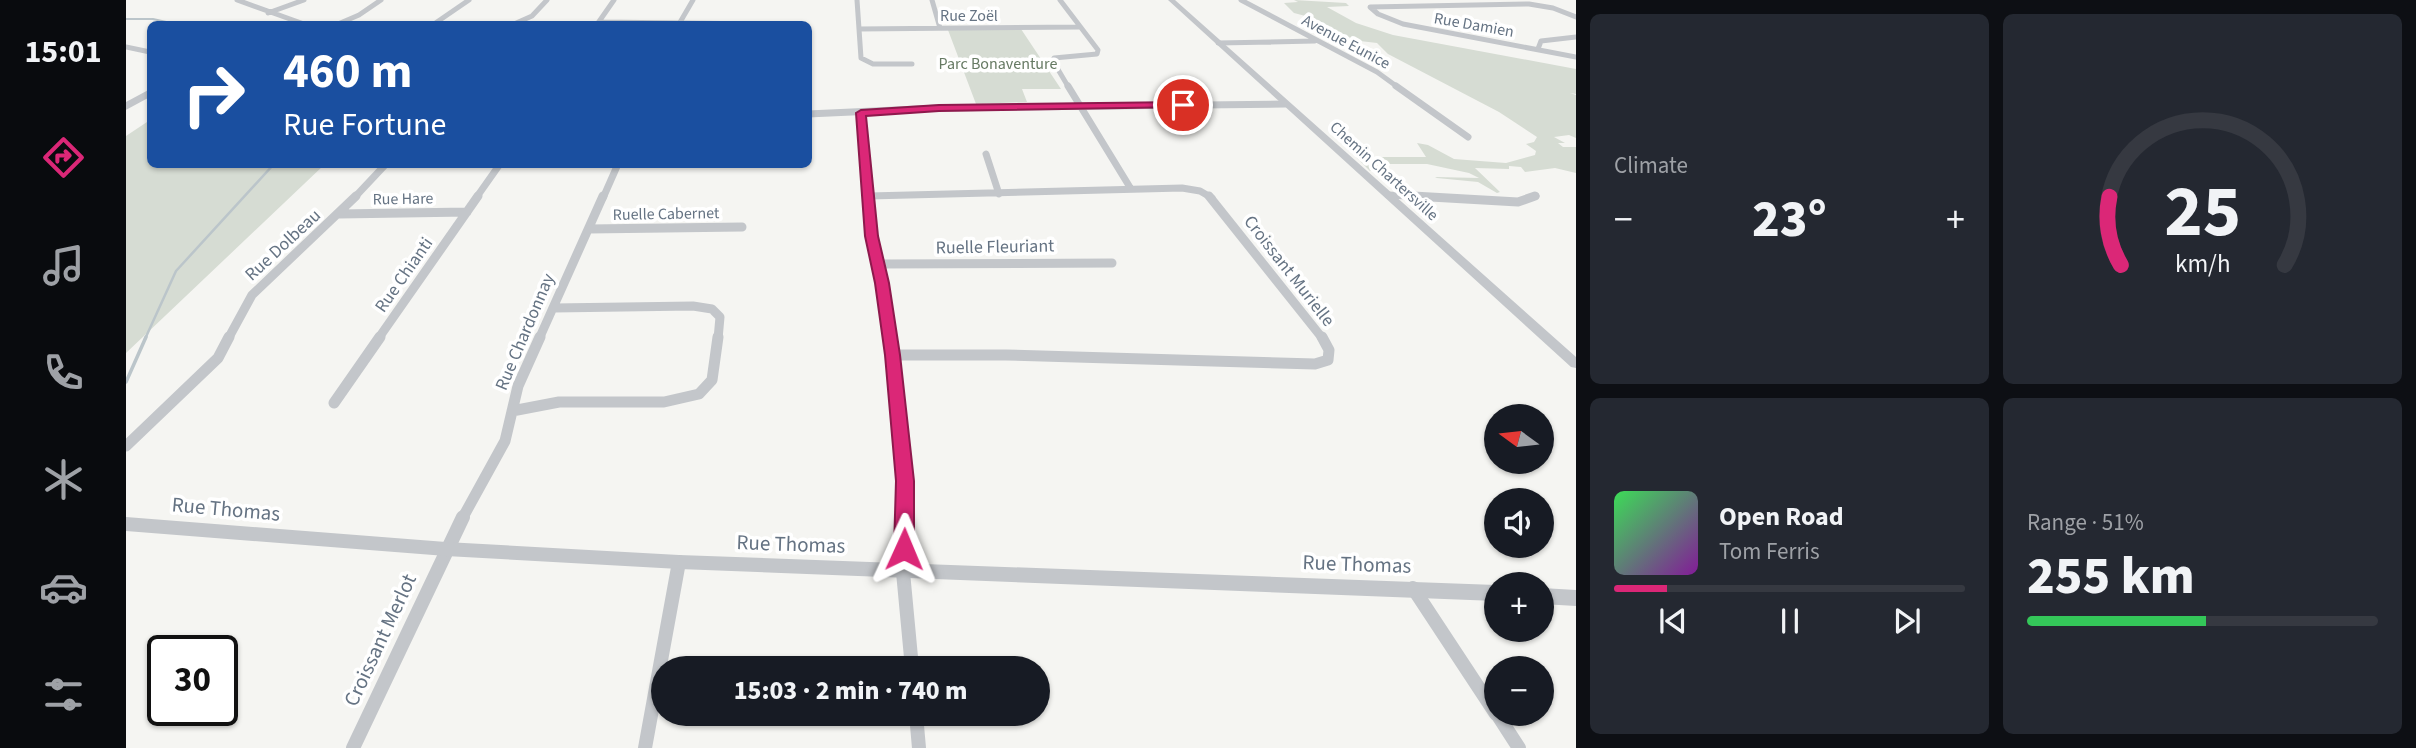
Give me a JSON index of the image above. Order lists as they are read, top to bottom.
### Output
{
  "streets": {
    "street": [
      "Rue Zoël",
      "Rue Damien",
      "Avenue Eunice",
      "Chemin Chartersville",
      "Rue Hare",
      "Ruelle Cabernet",
      "Rue Dolbeau",
      "Ruelle Fleuriant",
      "Croissant Murielle",
      "Rue Chianti",
      "Rue Chardonnay",
      "Rue Thomas",
      "Croissant Merlot"
    ]
  },
  "crossings": [
    ["Rue Hare", "Rue Dolbeau"],
    ["Rue Hare", "Rue Chianti"],
    ["Ruelle Cabernet", "Rue Chardonnay"],
    ["Rue Chardonnay", "Rue Thomas"],
    ["Rue Chardonnay", "Croissant Merlot"],
    ["Rue Thomas", "Croissant Merlot"]
  ],
  "parks": ["Parc Bonaventure"],
  "north": "left",
  "page": {
    "tabs": "15:01",
    "tile": [
      "Climate",
      ["Range · 51%", "255 km"]
    ],
    "turn": ["460 m", "Rue Fortune"],
    "heat": ["−", "23°", "+"],
    "map_buttons": ["+", "−"],
    "song": ["Open Road", "Tom Ferris"],
    "limit": "30",
    "trip": "15:03 · 2 min · 740 m",
    "gauge": ["25", "km/h"]
  }
}
